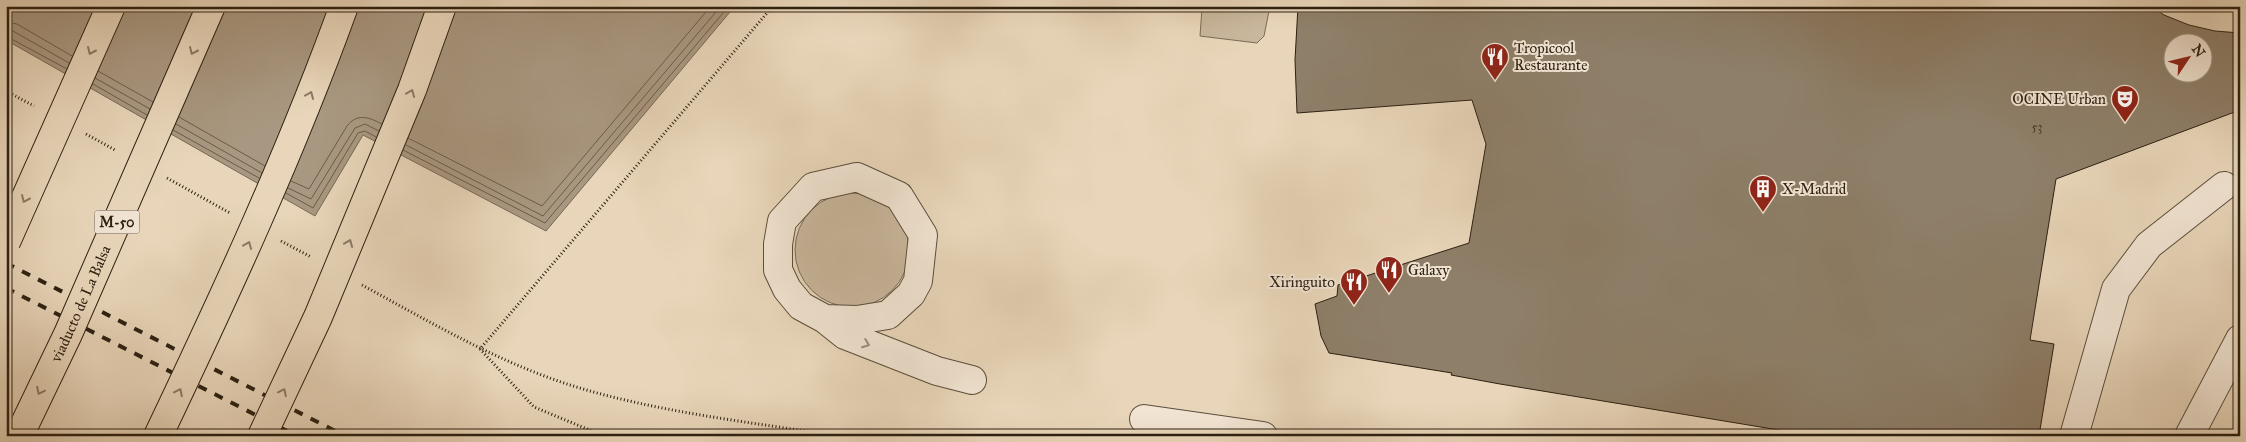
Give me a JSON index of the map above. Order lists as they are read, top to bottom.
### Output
{
  "streets": {
    "highway": ["M-50", "viaducto de La Balsa"]
  },
  "places": {
    "restaurant": ["Tropicool Restaurante", "Galaxy", "Xiringuito"],
    "theatre": ["OCINE Urban"],
    "building": ["X-Madrid"]
  },
  "house_numbers": ["53"],
  "north": "top right"
}
